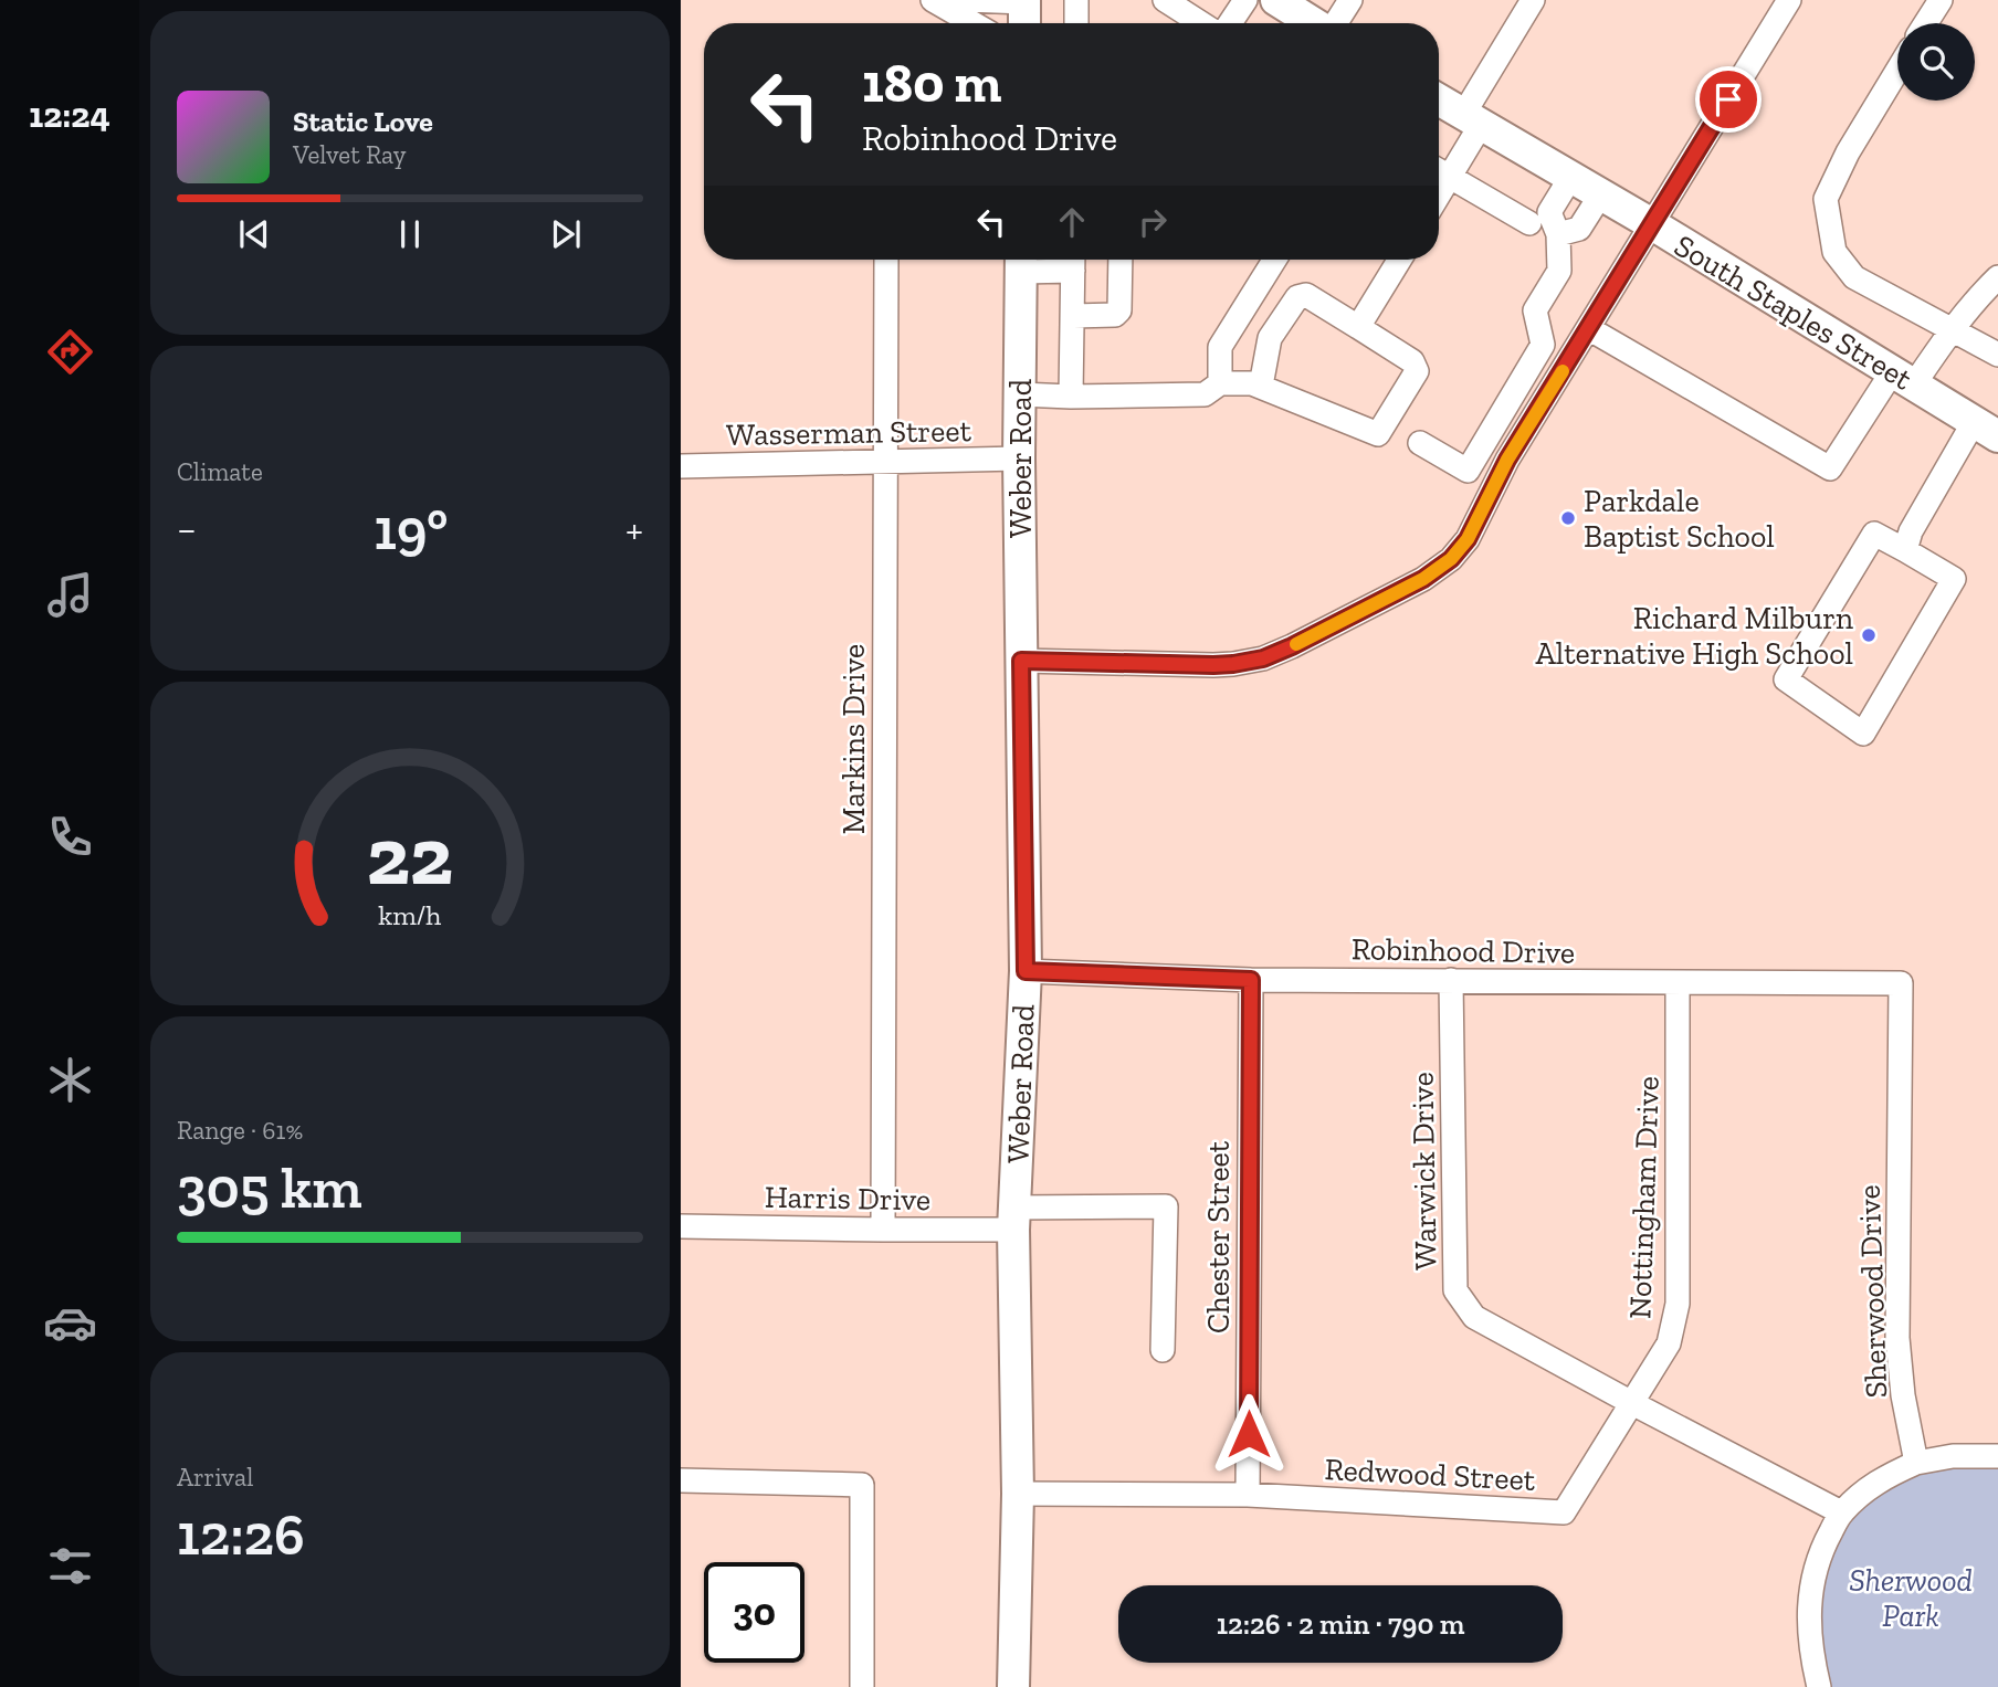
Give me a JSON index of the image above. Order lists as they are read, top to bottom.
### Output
{
  "streets": {
    "main road": ["South Staples Street", "Weber Road"],
    "street": [
      "Wasserman Street",
      "Markins Drive",
      "Robinhood Drive",
      "Warwick Drive",
      "Harris Drive",
      "Nottingham Drive",
      "Chester Street",
      "Sherwood Drive",
      "Redwood Street"
    ]
  },
  "crossings": [
    ["Wasserman Street", "Weber Road"],
    ["Wasserman Street", "Markins Drive"],
    ["Weber Road", "Robinhood Drive"],
    ["Weber Road", "Harris Drive"],
    ["Weber Road", "Redwood Street"],
    ["Markins Drive", "Harris Drive"],
    ["Robinhood Drive", "Warwick Drive"],
    ["Robinhood Drive", "Nottingham Drive"],
    ["Robinhood Drive", "Chester Street"],
    ["Robinhood Drive", "Sherwood Drive"],
    ["Warwick Drive", "Nottingham Drive"],
    ["Warwick Drive", "Redwood Street"],
    ["Nottingham Drive", "Redwood Street"],
    ["Chester Street", "Redwood Street"]
  ],
  "parks": ["Sherwood Park"],
  "places": ["Parkdale Baptist School", "Richard Milburn Alternative High School"],
  "page": {
    "tabs": "12:24",
    "turn": ["180 m", "Robinhood Drive"],
    "song": ["Static Love", "Velvet Ray"],
    "tile": [
      "Climate",
      ["Range · 61%", "305 km"],
      ["Arrival", "12:26"]
    ],
    "heat": ["−", "19°", "+"],
    "limit": "30",
    "trip": "12:26 · 2 min · 790 m",
    "gauge": ["22", "km/h"]
  }
}
